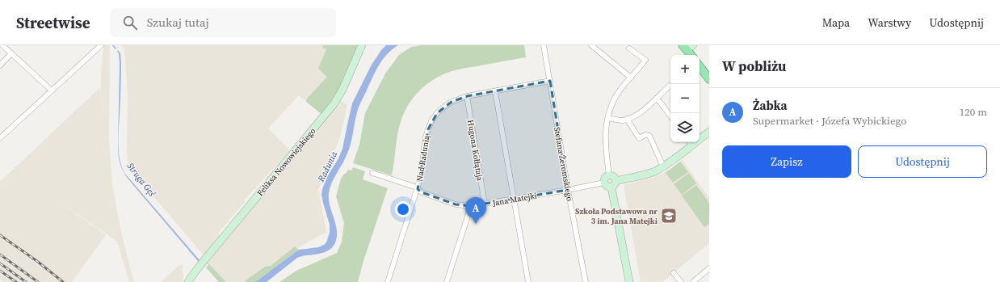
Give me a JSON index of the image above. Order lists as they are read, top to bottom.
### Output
{
  "streets": {
    "street": [
      "Hugona Kołłątaja",
      "Nad Radunią",
      "Feliksa Nowowiejskiego",
      "Stefana Żeromskiego",
      "Jana Matejki"
    ]
  },
  "crossings": [
    ["Hugona Kołłątaja", "Nad Radunią"],
    ["Hugona Kołłątaja", "Jana Matejki"],
    ["Nad Radunią", "Stefana Żeromskiego"],
    ["Nad Radunią", "Jana Matejki"],
    ["Stefana Żeromskiego", "Jana Matejki"]
  ],
  "water": ["Radunia", "Struga Gęś"],
  "places": {
    "school or university": ["Szkoła Podstawowa nr 3 im. Jana Matejki"]
  },
  "page": {
    "header": "Streetwise",
    "search": "Szukaj tutaj",
    "nav": ["Mapa", "Warstwy", "Udostępnij"],
    "heading": "W pobliżu",
    "map_buttons": ["+", "−"],
    "list": [
      {
        "mark": "A",
        "name": "Żabka",
        "note": "Supermarket · Józefa Wybickiego",
        "value": "120 m"
      }
    ],
    "buttons": ["Zapisz", "Udostępnij"],
    "pins": "A"
  }
}
